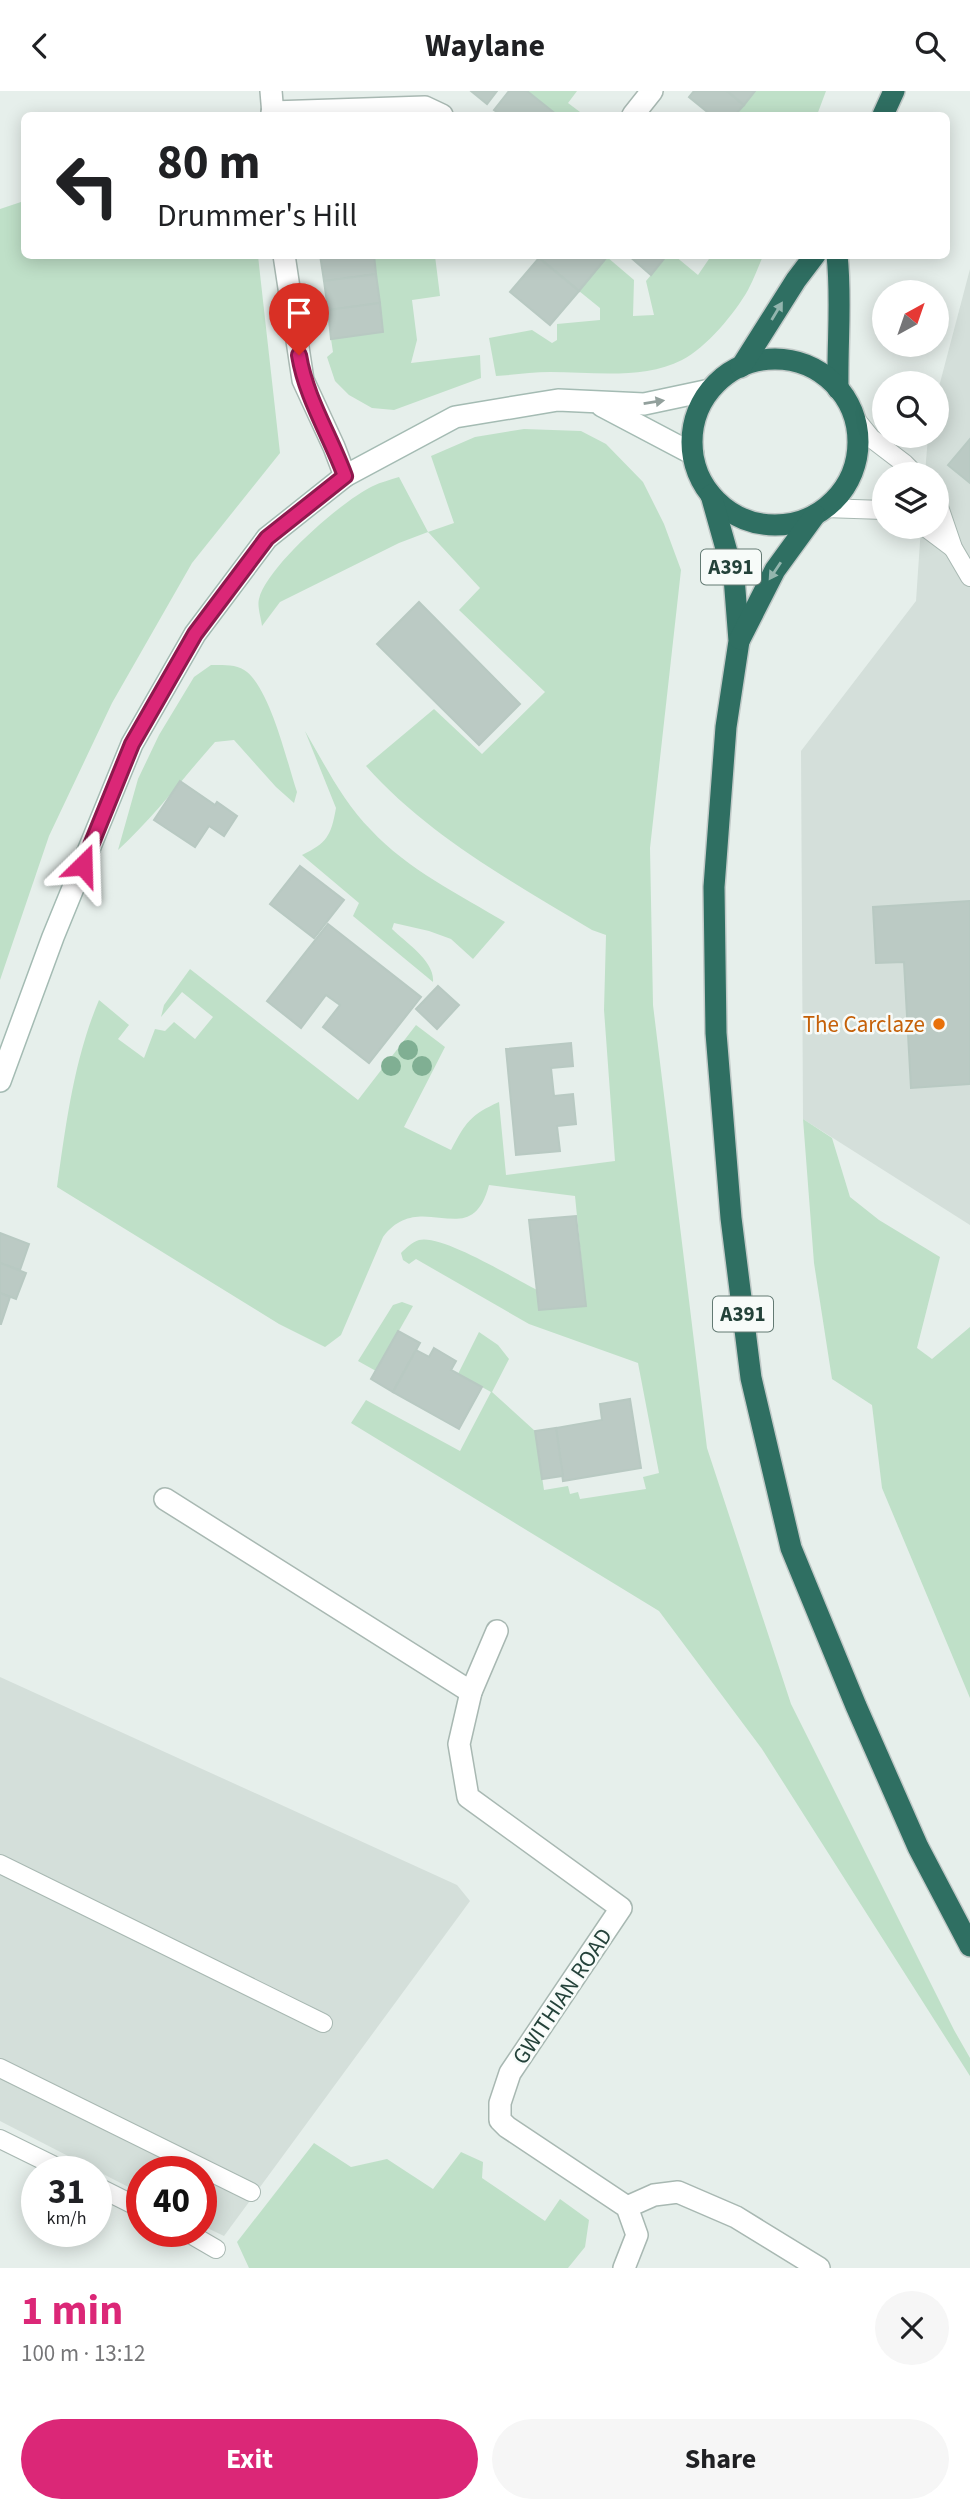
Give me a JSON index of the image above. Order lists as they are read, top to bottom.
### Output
{
  "streets": {
    "highway": ["A391"],
    "street": ["GWITHIAN ROAD"]
  },
  "places": ["The Carclaze"],
  "north": "top right",
  "page": {
    "header": "Waylane",
    "turn": ["80 m", "Drummer's Hill"],
    "speed": "31 km/h",
    "limit": "40",
    "heading": ["1 min", "100 m · 13:12"],
    "buttons": ["Exit", "Share"]
  }
}
